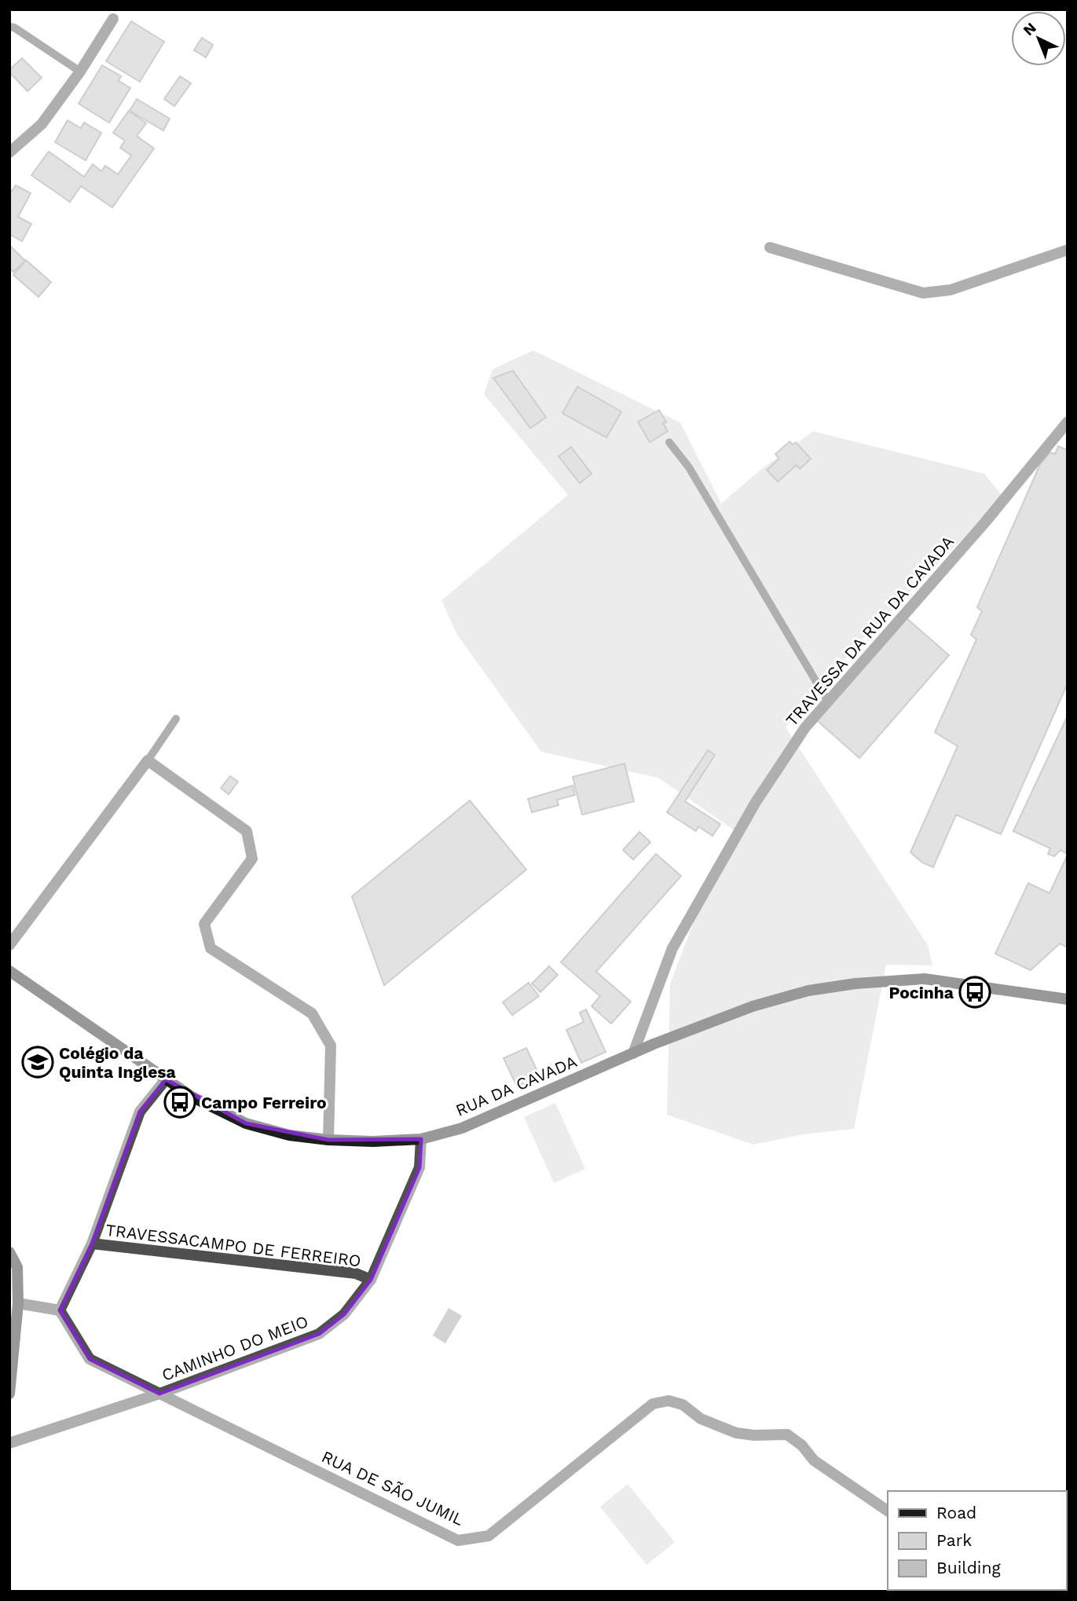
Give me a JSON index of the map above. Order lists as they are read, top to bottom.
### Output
{
  "streets": {
    "street": [
      "TRAVESSA DA RUA DA CAVADA",
      "RUA DA CAVADA",
      "TRAVESSACAMPO DE FERREIRO",
      "CAMINHO DO MEIO",
      "RUA DE SÃO JUMIL"
    ]
  },
  "crossings": [
    ["TRAVESSA DA RUA DA CAVADA", "RUA DA CAVADA"],
    ["RUA DA CAVADA", "CAMINHO DO MEIO"],
    ["TRAVESSACAMPO DE FERREIRO", "CAMINHO DO MEIO"],
    ["CAMINHO DO MEIO", "RUA DE SÃO JUMIL"]
  ],
  "places": {
    "bus stop": ["Pocinha", "Campo Ferreiro"],
    "school or university": ["Colégio da Quinta Inglesa"]
  },
  "legend": ["Road", "Park", "Building"],
  "north": "top left"
}
